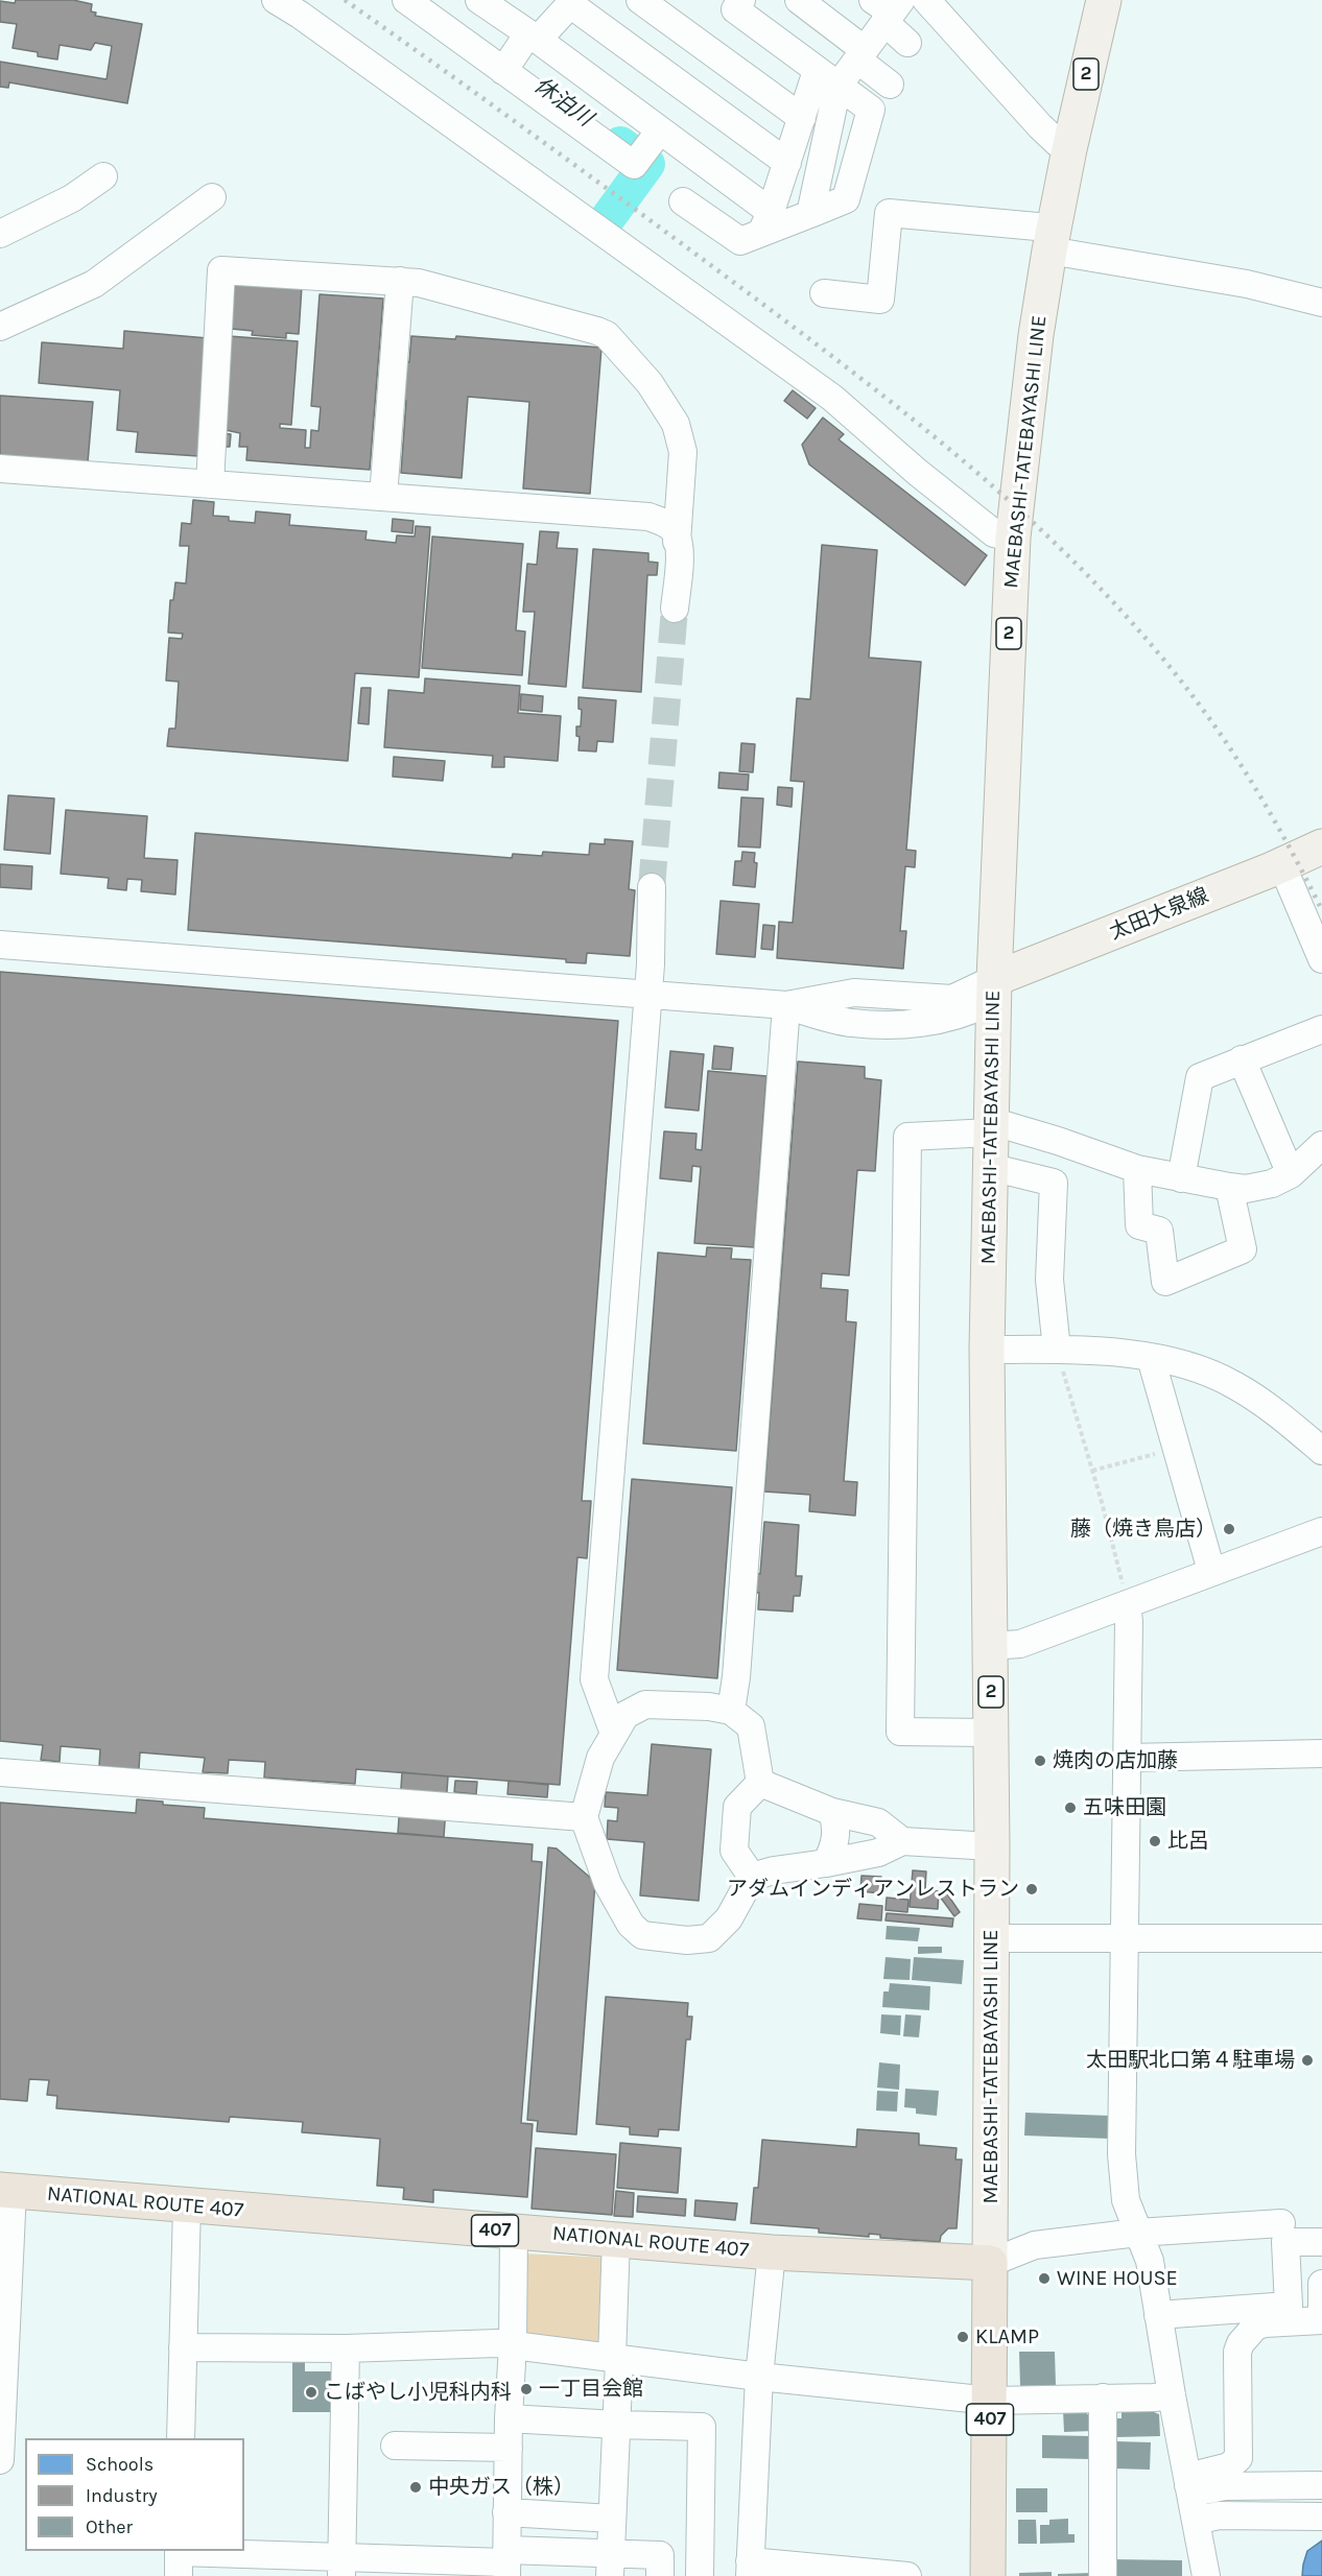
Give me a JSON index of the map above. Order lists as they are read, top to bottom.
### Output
{
  "streets": {
    "highway": ["NATIONAL ROUTE 407", "407"],
    "main road": ["2", "MAEBASHI-TATEBAYASHI LINE", "太田大泉線"]
  },
  "crossings": [
    ["MAEBASHI-TATEBAYASHI LINE", "太田大泉線"],
    ["MAEBASHI-TATEBAYASHI LINE", "NATIONAL ROUTE 407"],
    ["MAEBASHI-TATEBAYASHI LINE", "407"],
    ["NATIONAL ROUTE 407", "407"]
  ],
  "water": ["休泊川"],
  "places": [
    "藤（焼き鳥店）",
    "焼肉の店加藤",
    "五味田園",
    "比呂",
    "アダムインディアンレストラン",
    "太田駅北口第４駐車場",
    "WINE HOUSE",
    "KLAMP",
    "一丁目会館",
    "こばやし小児科内科",
    "中央ガス（株）"
  ],
  "legend": ["Schools", "Industry", "Other"]
}
